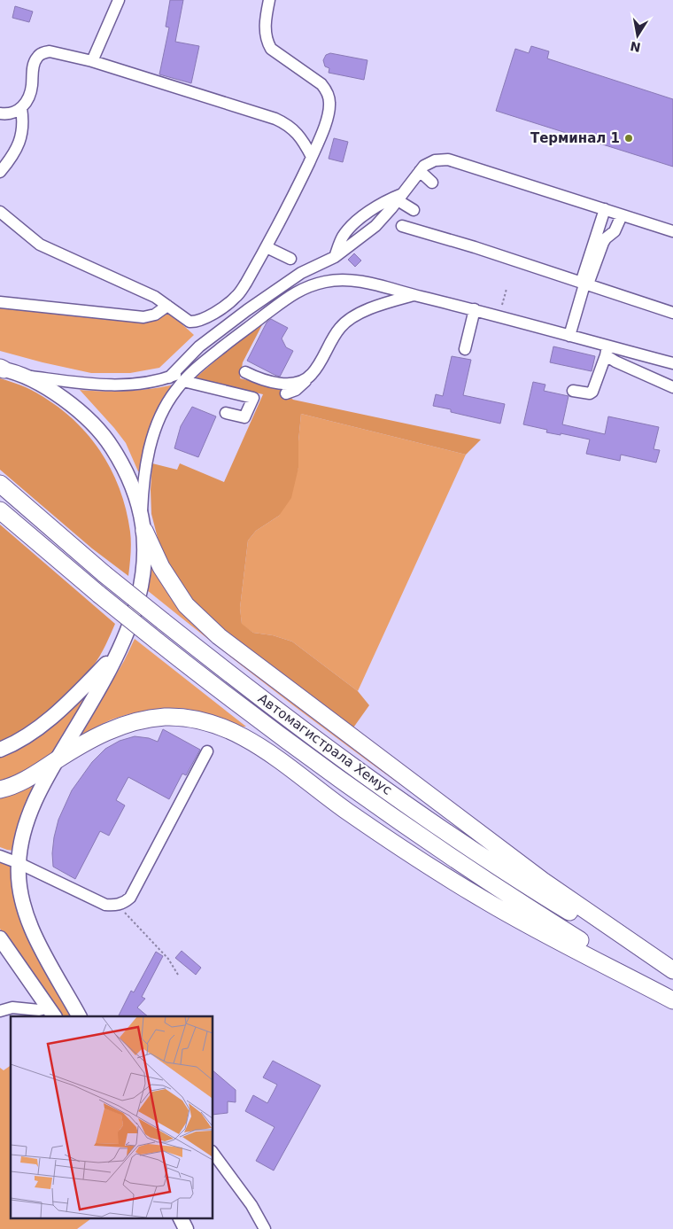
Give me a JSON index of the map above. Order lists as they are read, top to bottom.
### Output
{
  "streets": {
    "highway": ["Автомагистрала Хемус"]
  },
  "places": ["Терминал 1"],
  "north": "bottom"
}
